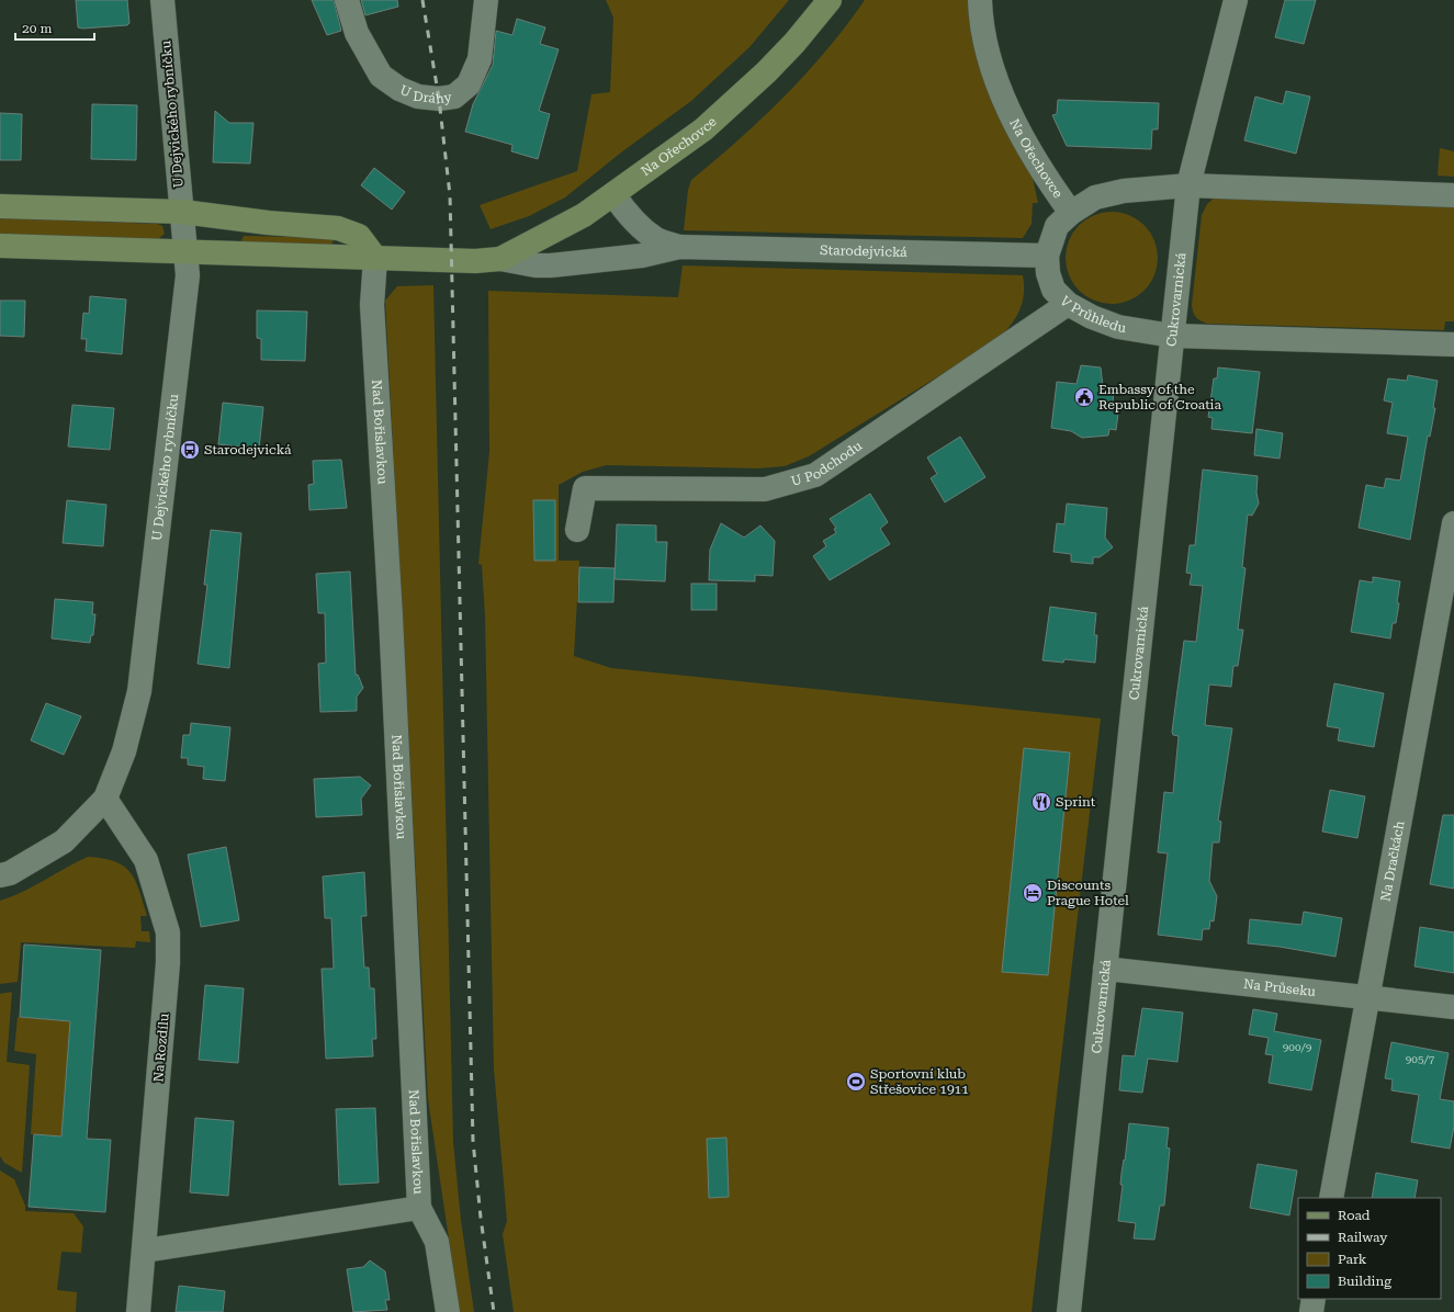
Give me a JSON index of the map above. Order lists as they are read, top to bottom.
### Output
{
  "streets": {
    "street": [
      "U Dráhy",
      "U Dejvického rybníčku",
      "Na Ořechovce",
      "Starodejvická",
      "Cukrovarnická",
      "V Průhledu",
      "Nad Bořislavkou",
      "U Podchodu",
      "Na Dračkách",
      "Na Průseku",
      "Na Rozdílu"
    ]
  },
  "crossings": [
    ["U Dejvického rybníčku", "Starodejvická"],
    ["U Dejvického rybníčku", "Na Rozdílu"],
    ["Na Ořechovce", "Starodejvická"],
    ["Na Ořechovce", "V Průhledu"],
    ["Starodejvická", "V Průhledu"],
    ["Starodejvická", "Nad Bořislavkou"],
    ["Cukrovarnická", "V Průhledu"],
    ["Cukrovarnická", "Na Průseku"],
    ["V Průhledu", "U Podchodu"],
    ["Na Dračkách", "Na Průseku"]
  ],
  "places": {
    "public building": ["Embassy of the Republic of Croatia"],
    "bus stop": ["Starodejvická"],
    "restaurant": ["Sprint"],
    "hotel": ["Discounts Prague Hotel"],
    "sports": ["Sportovní klub Střešovice 1911"]
  },
  "house_numbers": ["900/9", "905/7"],
  "legend": [
    "Road",
    "Railway",
    "Park",
    "Building"
  ],
  "scale_bar": "20 m"
}
